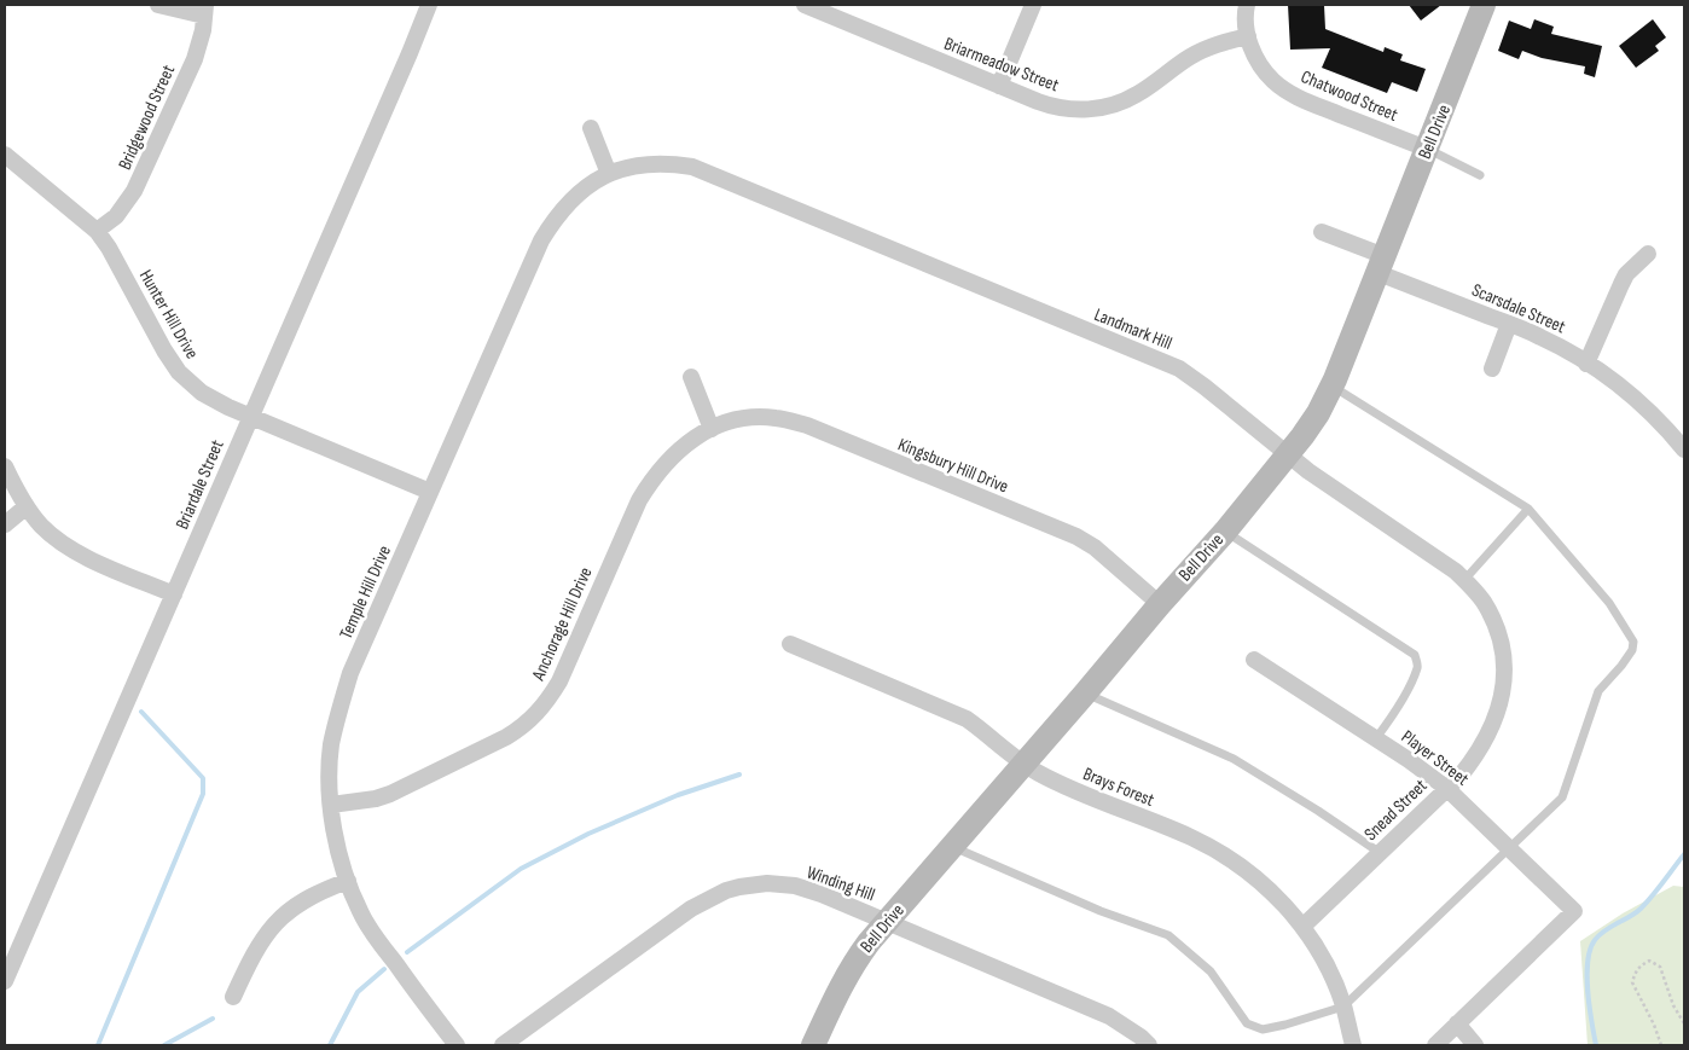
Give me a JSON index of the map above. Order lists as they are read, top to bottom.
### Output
{
  "streets": {
    "street": [
      "Briarmeadow Street",
      "Chatwood Street",
      "Bridgewood Street",
      "Bell Drive",
      "Scarsdale Street",
      "Hunter Hill Drive",
      "Landmark Hill",
      "Kingsbury Hill Drive",
      "Briardale Street",
      "Temple Hill Drive",
      "Anchorage Hill Drive",
      "Player Street",
      "Brays Forest",
      "Snead Street",
      "Winding Hill"
    ]
  },
  "crossings": [
    ["Briarmeadow Street", "Chatwood Street"],
    ["Chatwood Street", "Bell Drive"],
    ["Bridgewood Street", "Hunter Hill Drive"],
    ["Bell Drive", "Scarsdale Street"],
    ["Bell Drive", "Landmark Hill"],
    ["Bell Drive", "Kingsbury Hill Drive"],
    ["Bell Drive", "Brays Forest"],
    ["Bell Drive", "Winding Hill"],
    ["Hunter Hill Drive", "Briardale Street"],
    ["Hunter Hill Drive", "Temple Hill Drive"],
    ["Landmark Hill", "Temple Hill Drive"],
    ["Landmark Hill", "Snead Street"],
    ["Kingsbury Hill Drive", "Anchorage Hill Drive"],
    ["Temple Hill Drive", "Anchorage Hill Drive"],
    ["Player Street", "Snead Street"],
    ["Brays Forest", "Snead Street"]
  ]
}
